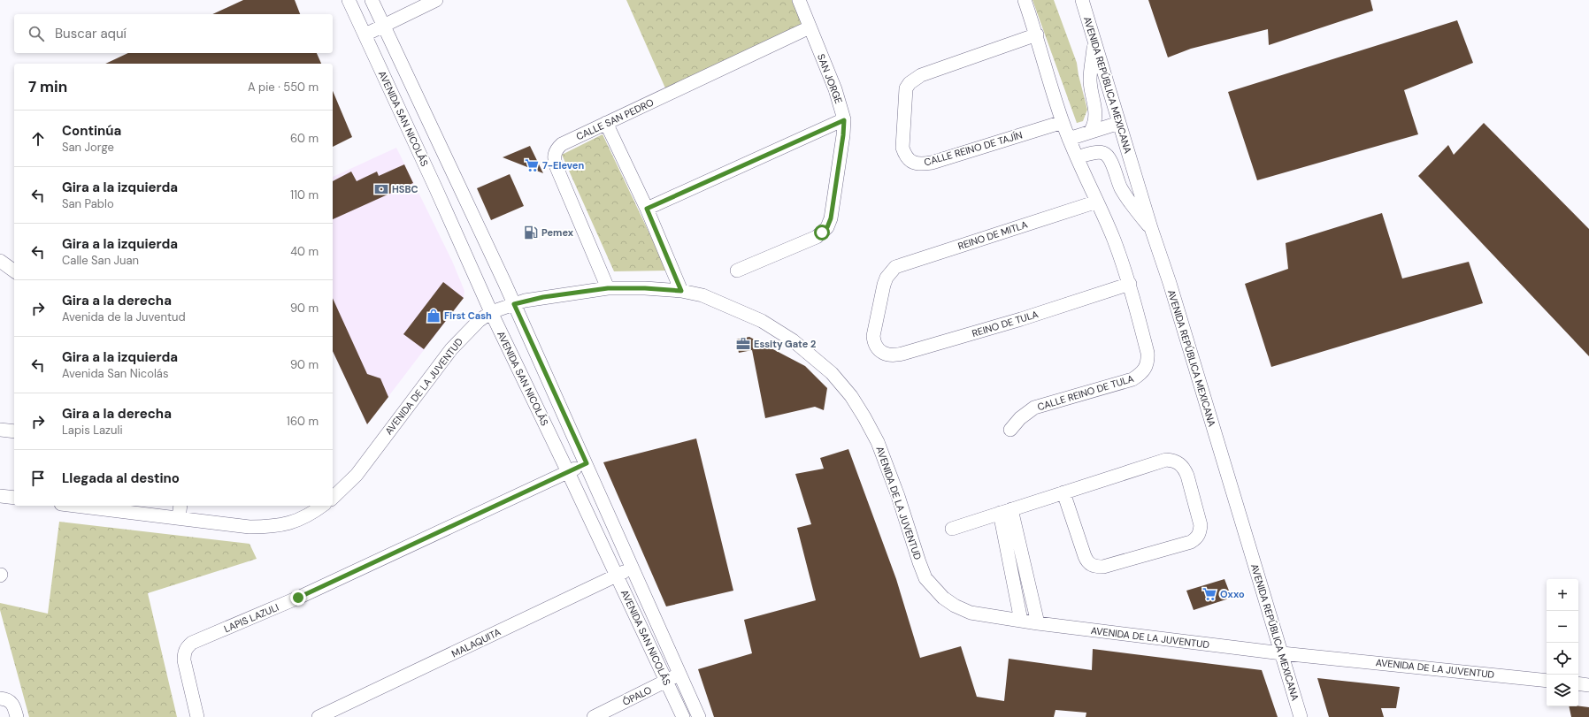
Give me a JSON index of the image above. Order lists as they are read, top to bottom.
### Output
{
  "streets": {
    "street": [
      "SAN JORGE",
      "AVENIDA REPÚBLICA MEXICANA",
      "AVENIDA SAN NICOLÁS",
      "CALLE SAN PEDRO",
      "CALLE REINO DE TAJÍN",
      "REINO DE MITLA",
      "REINO DE TULA",
      "AVENIDA DE LA JUVENTUD",
      "CALLE REINO DE TULA",
      "LAPIS LAZULI",
      "MALAQUITA",
      "ÓPALO"
    ]
  },
  "crossings": [
    ["SAN JORGE", "CALLE SAN PEDRO"],
    ["AVENIDA REPÚBLICA MEXICANA", "AVENIDA DE LA JUVENTUD"],
    ["AVENIDA SAN NICOLÁS", "AVENIDA DE LA JUVENTUD"],
    ["AVENIDA SAN NICOLÁS", "LAPIS LAZULI"],
    ["AVENIDA SAN NICOLÁS", "MALAQUITA"],
    ["AVENIDA SAN NICOLÁS", "ÓPALO"],
    ["CALLE SAN PEDRO", "AVENIDA DE LA JUVENTUD"],
    ["REINO DE MITLA", "REINO DE TULA"],
    ["REINO DE TULA", "CALLE REINO DE TULA"]
  ],
  "places": {
    "supermarket": ["7-Eleven", "Oxxo"],
    "bank": ["HSBC"],
    "fuel station": ["Pemex"],
    "shop": ["First Cash"],
    "office": ["Essity Gate 2"]
  },
  "page": {
    "search": "Buscar aquí",
    "heading": ["7 min", "A pie · 550 m"],
    "list": [
      ["Continúa", "San Jorge", "60 m"],
      ["Gira a la izquierda", "San Pablo", "110 m"],
      ["Gira a la izquierda", "Calle San Juan", "40 m"],
      ["Gira a la derecha", "Avenida de la Juventud", "90 m"],
      ["Gira a la izquierda", "Avenida San Nicolás", "90 m"],
      ["Gira a la derecha", "Lapis Lazuli", "160 m"],
      "Llegada al destino"
    ],
    "map_buttons": ["+", "−"]
  }
}
